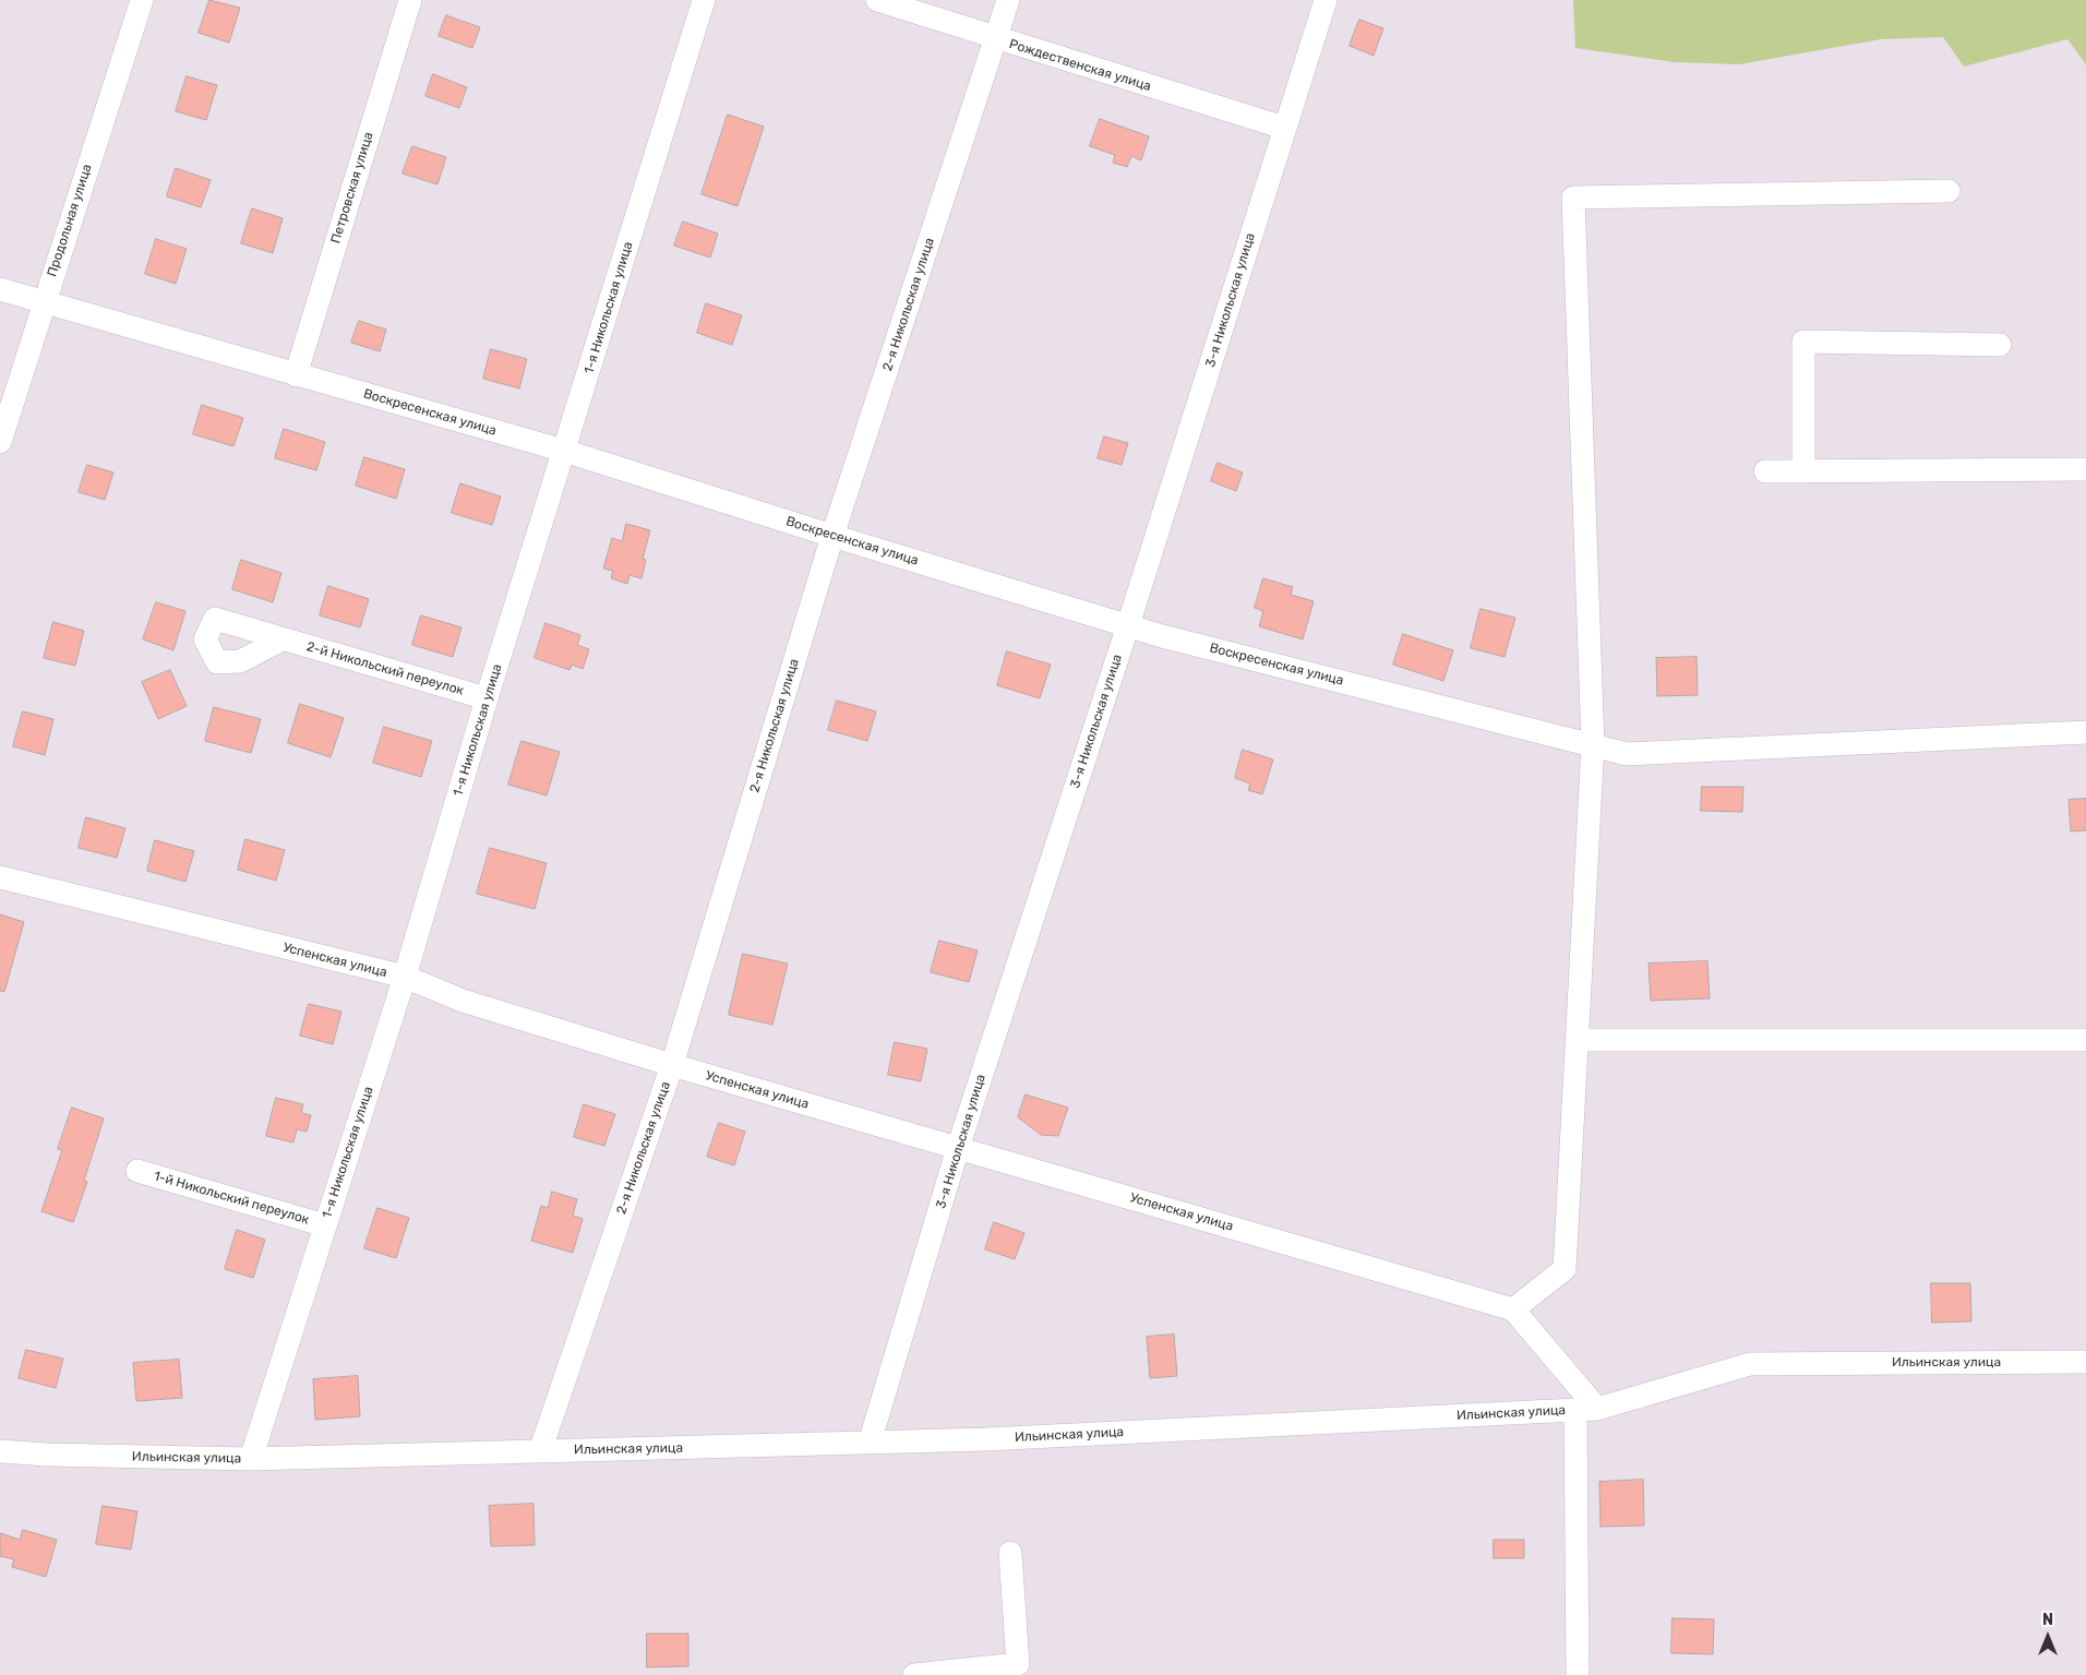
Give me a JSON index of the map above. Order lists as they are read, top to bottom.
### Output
{
  "streets": {
    "street": [
      "Рождественская улица",
      "Петровская улица",
      "Продольная улица",
      "3-я Никольская улица",
      "2-я Никольская улица",
      "1-я Никольская улица",
      "Воскресенская улица",
      "2-й Никольский переулок",
      "Успенская улица",
      "1-й Никольский переулок",
      "Ильинская улица"
    ]
  },
  "crossings": [
    ["Рождественская улица", "3-я Никольская улица"],
    ["Рождественская улица", "2-я Никольская улица"],
    ["Петровская улица", "Воскресенская улица"],
    ["Продольная улица", "Воскресенская улица"],
    ["3-я Никольская улица", "Воскресенская улица"],
    ["3-я Никольская улица", "Успенская улица"],
    ["3-я Никольская улица", "Ильинская улица"],
    ["2-я Никольская улица", "Воскресенская улица"],
    ["2-я Никольская улица", "Успенская улица"],
    ["2-я Никольская улица", "Ильинская улица"],
    ["1-я Никольская улица", "Воскресенская улица"],
    ["1-я Никольская улица", "2-й Никольский переулок"],
    ["1-я Никольская улица", "Успенская улица"],
    ["1-я Никольская улица", "1-й Никольский переулок"],
    ["1-я Никольская улица", "Ильинская улица"]
  ],
  "north": "top"
}
